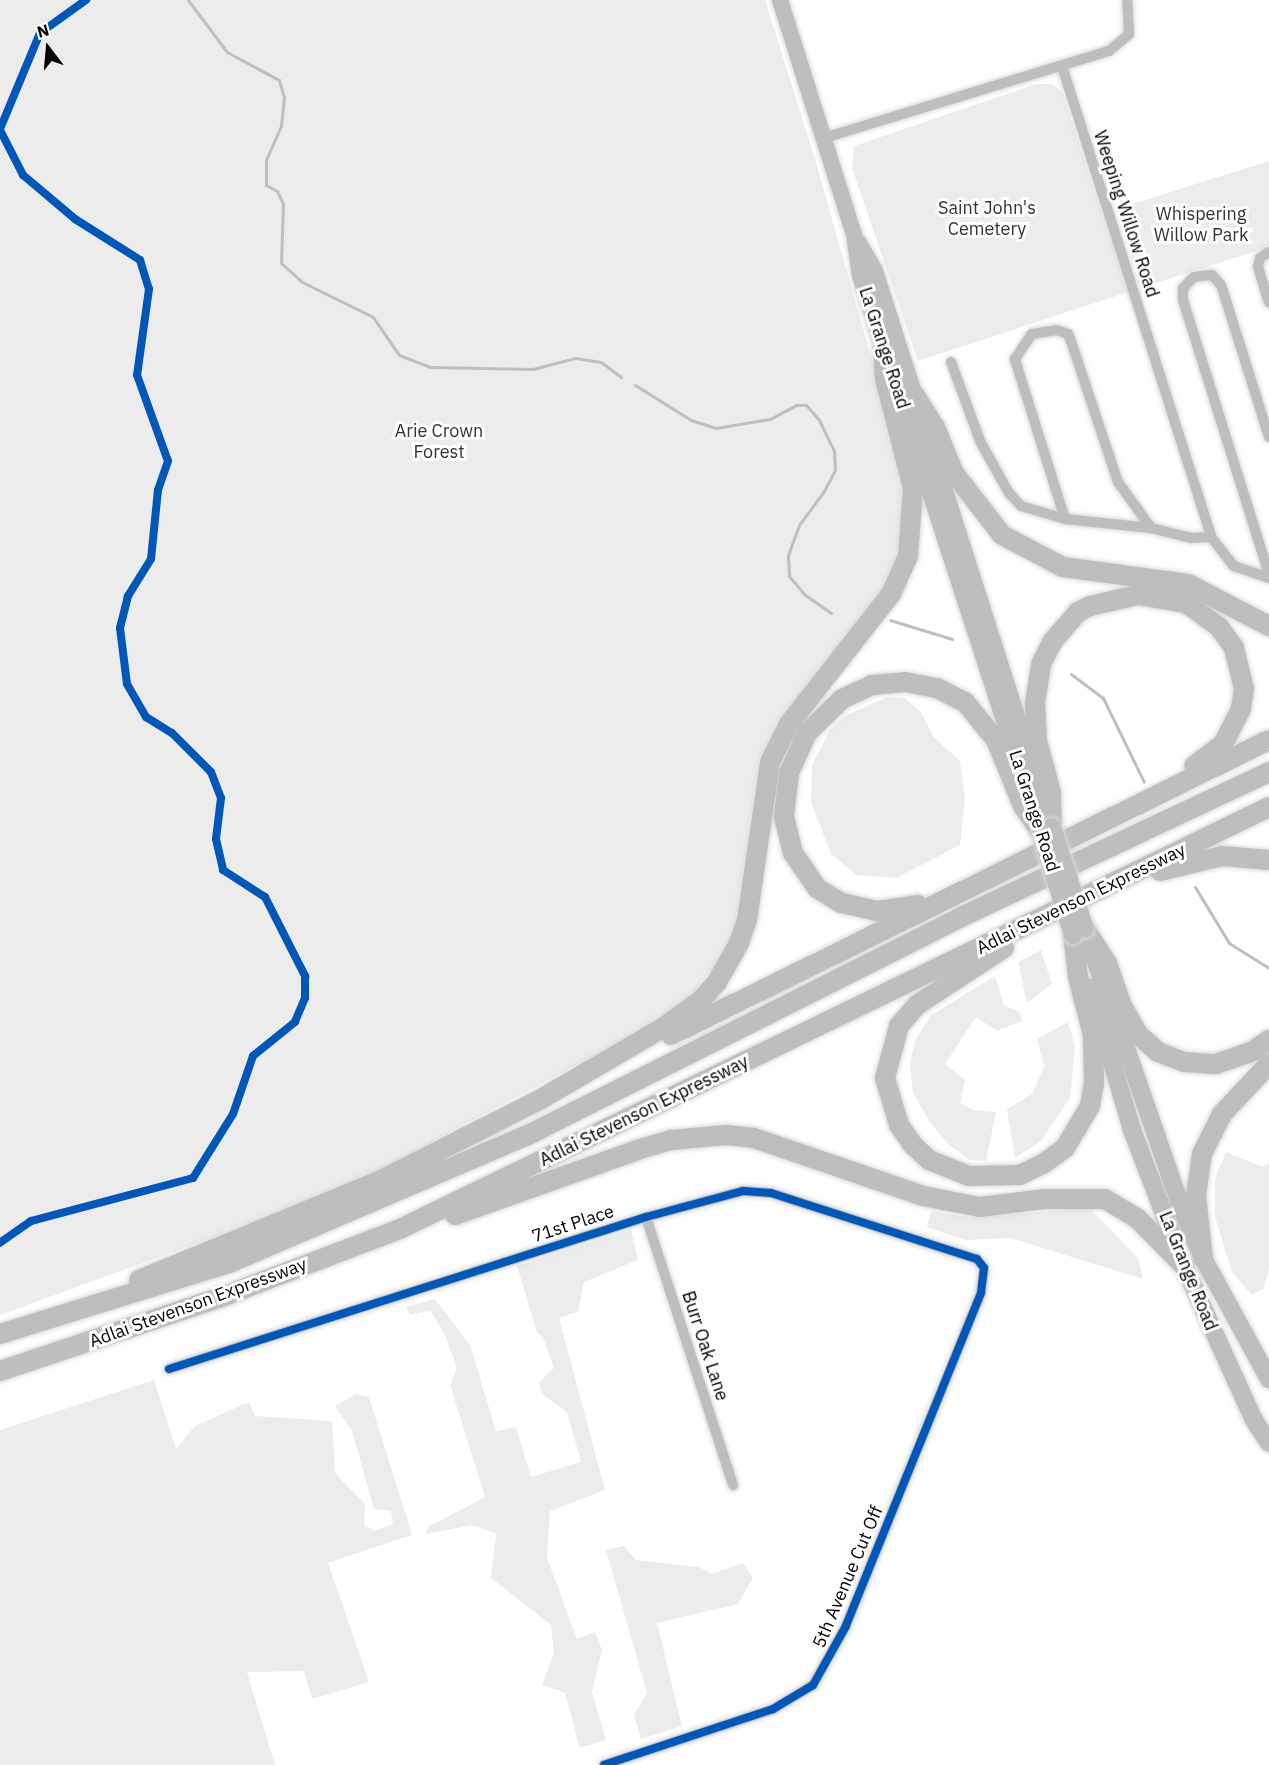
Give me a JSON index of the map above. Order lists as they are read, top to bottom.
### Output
{
  "streets": {
    "highway": ["La Grange Road", "Adlai Stevenson Expressway"],
    "street": [
      "Weeping Willow Road",
      "71st Place",
      "Burr Oak Lane",
      "5th Avenue Cut Off"
    ]
  },
  "crossings": [
    ["71st Place", "Burr Oak Lane"],
    ["71st Place", "5th Avenue Cut Off"]
  ],
  "parks": ["Saint John's Cemetery", "Whispering Willow Park", "Arie Crown Forest"],
  "north": "top"
}
